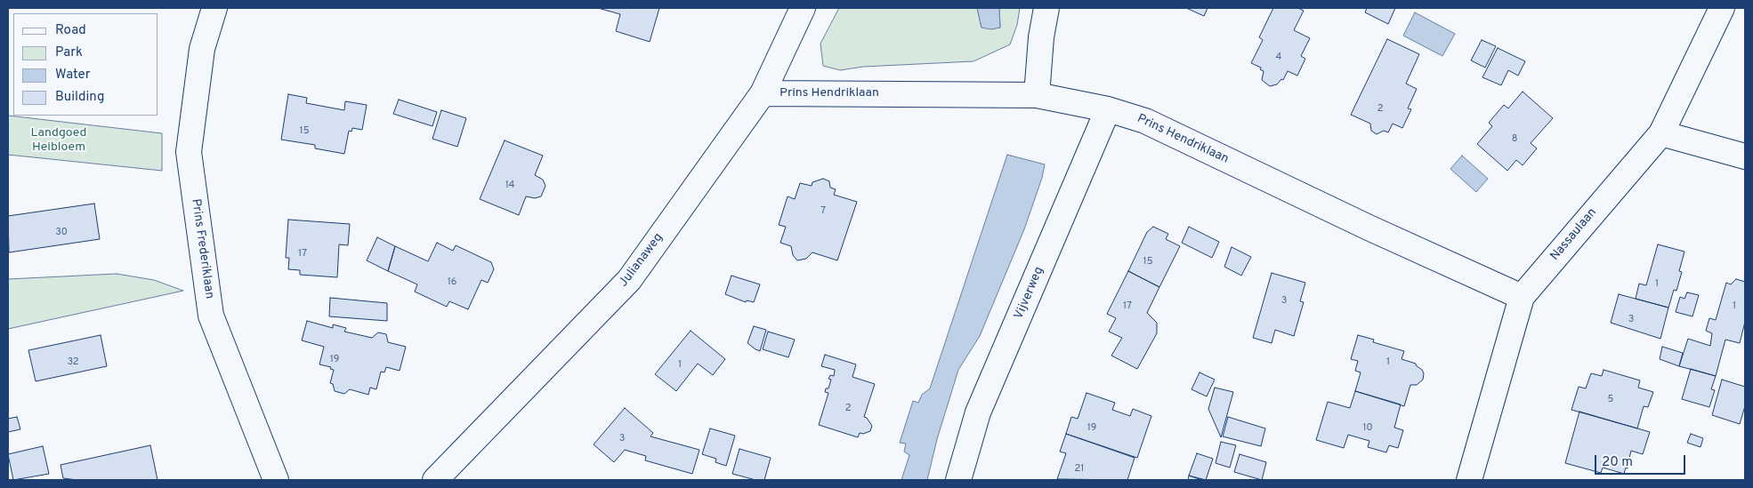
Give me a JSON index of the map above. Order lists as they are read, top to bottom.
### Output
{
  "streets": {
    "street": [
      "Prins Hendriklaan",
      "Nassaulaan",
      "Prins Frederiklaan",
      "Julianaweg",
      "Vijverweg"
    ]
  },
  "crossings": [
    ["Prins Hendriklaan", "Nassaulaan"],
    ["Prins Hendriklaan", "Julianaweg"],
    ["Prins Hendriklaan", "Vijverweg"]
  ],
  "parks": ["Landgoed Heibloem"],
  "house_numbers": [
    "4",
    "2",
    "15",
    "8",
    "14",
    "7",
    "30",
    "17",
    "15",
    "16",
    "1",
    "3",
    "17",
    "1",
    "3",
    "19",
    "32",
    "1",
    "1",
    "5",
    "2",
    "19",
    "10",
    "3",
    "21"
  ],
  "legend": [
    "Road",
    "Park",
    "Water",
    "Building"
  ],
  "scale_bar": "20 m"
}
